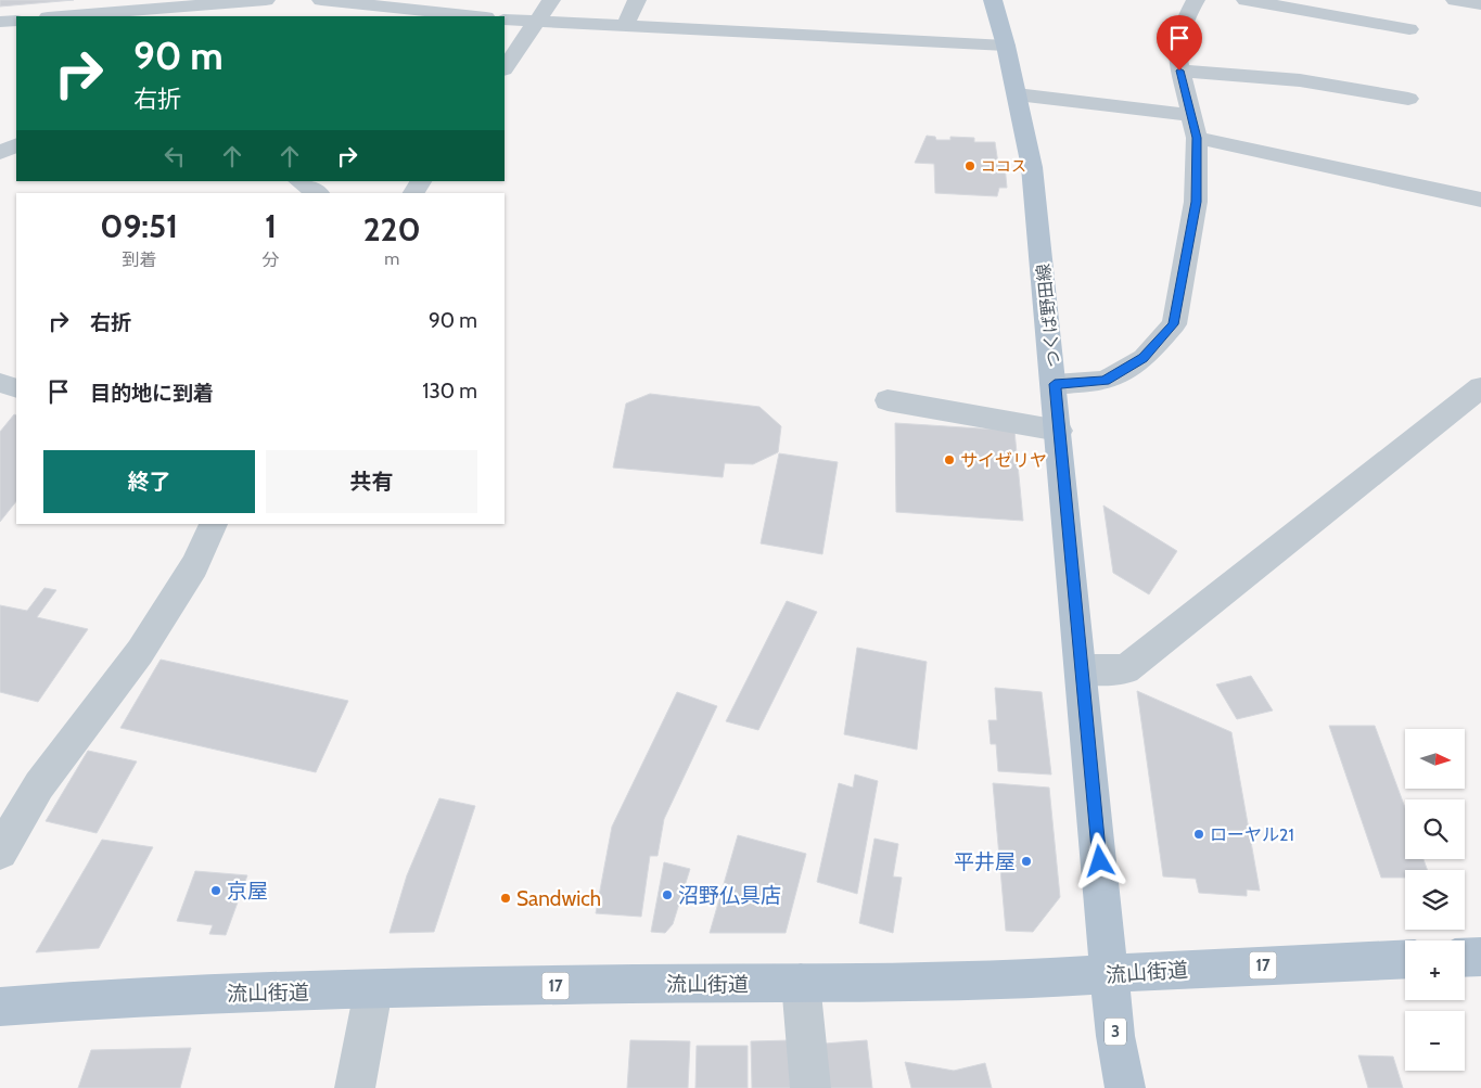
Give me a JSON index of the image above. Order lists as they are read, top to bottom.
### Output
{
  "streets": {
    "main road": [
      "つくば野田線",
      "17",
      "流山街道",
      "3"
    ]
  },
  "crossings": [
    ["つくば野田線", "流山街道"]
  ],
  "places": [
    "ココス",
    "サイゼリヤ",
    "ローヤル21",
    "平井屋",
    "京屋",
    "沼野仏具店",
    "Sandwich"
  ],
  "north": "right",
  "page": {
    "turn": ["90 m", "右折"],
    "eta": [
      "09:51",
      "到着",
      "1",
      "分",
      "220",
      "m"
    ],
    "list": [
      {
        "name": "右折",
        "value": "90 m"
      },
      {
        "name": "目的地に到着",
        "value": "130 m"
      }
    ],
    "buttons": ["終了", "共有"],
    "map_buttons": ["+", "−"]
  }
}
